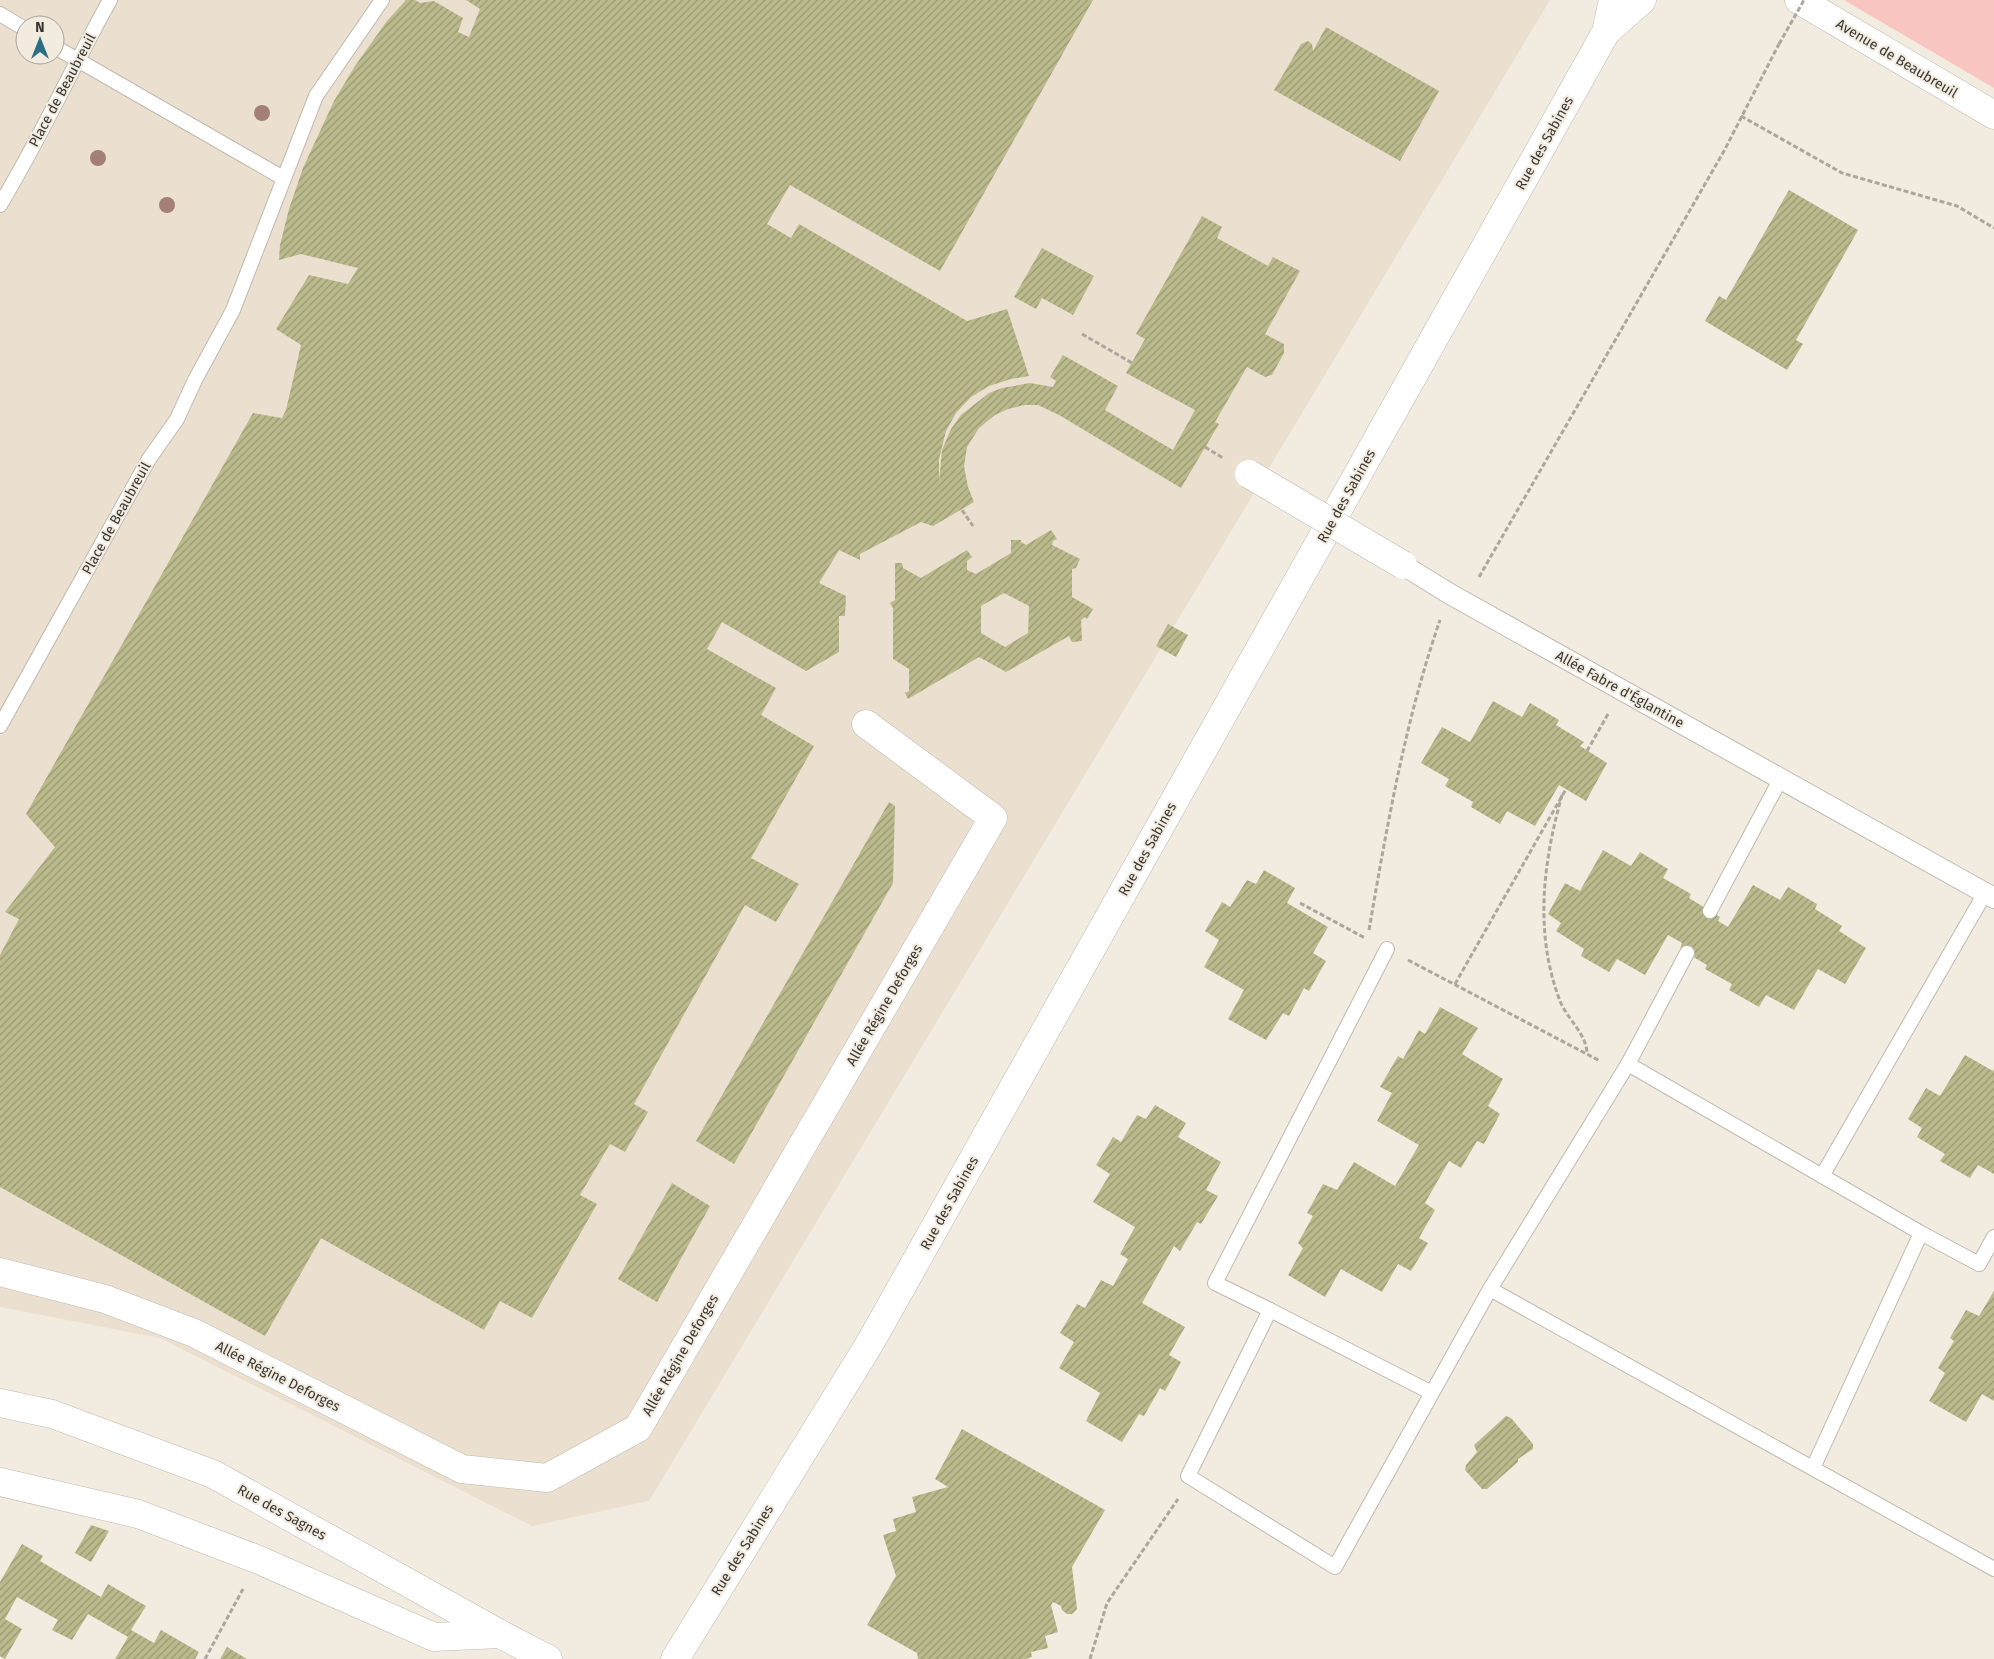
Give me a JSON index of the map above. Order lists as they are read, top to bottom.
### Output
{
  "streets": {
    "street": [
      "Avenue de Beaubreuil",
      "Rue des Sabines",
      "Allée Fabre d'Églantine",
      "Allée Régine Deforges",
      "Rue des Sagnes"
    ],
    "lane": ["Place de Beaubreuil"]
  },
  "north": "top"
}
